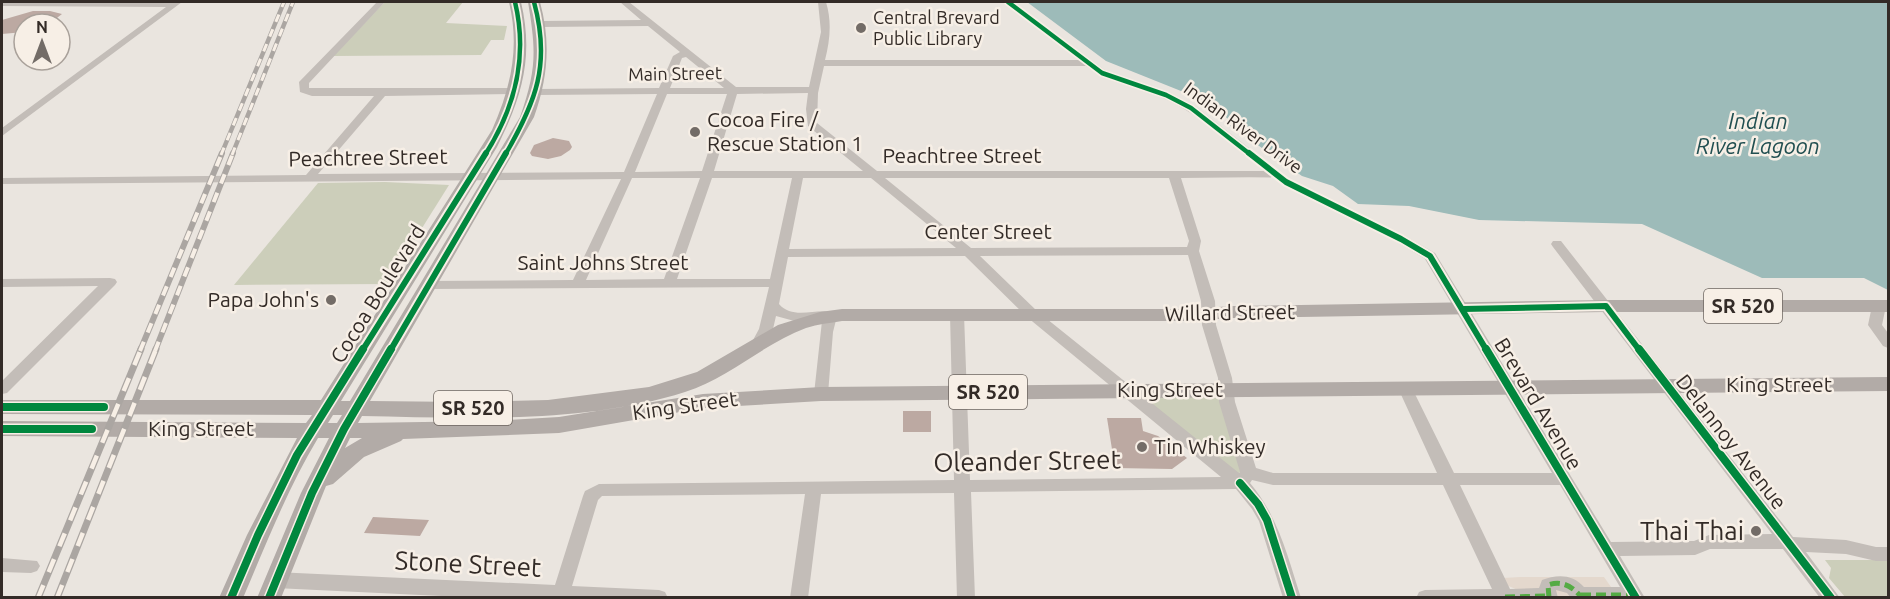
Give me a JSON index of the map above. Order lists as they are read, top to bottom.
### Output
{
  "streets": {
    "main road": [
      "Cocoa Boulevard",
      "SR 520",
      "Willard Street",
      "King Street"
    ],
    "street": [
      "Main Street",
      "Indian River Drive",
      "Peachtree Street",
      "Center Street",
      "Saint Johns Street",
      "Brevard Avenue",
      "Delannoy Avenue",
      "Oleander Street",
      "Stone Street"
    ]
  },
  "crossings": [
    ["Main Street", "Cocoa Boulevard"],
    ["Indian River Drive", "Peachtree Street"],
    ["Indian River Drive", "Brevard Avenue"],
    ["Peachtree Street", "Cocoa Boulevard"],
    ["Saint Johns Street", "Cocoa Boulevard"],
    ["Cocoa Boulevard", "King Street"],
    ["Cocoa Boulevard", "Stone Street"],
    ["SR 520", "King Street"],
    ["SR 520", "Brevard Avenue"],
    ["Willard Street", "King Street"],
    ["Willard Street", "Brevard Avenue"],
    ["Willard Street", "Delannoy Avenue"],
    ["King Street", "Brevard Avenue"],
    ["King Street", "Delannoy Avenue"],
    ["Brevard Avenue", "Oleander Street"],
    ["Oleander Street", "Stone Street"]
  ],
  "water": ["Indian River Lagoon"],
  "places": [
    "Central Brevard Public Library",
    "Cocoa Fire / Rescue Station 1",
    "Papa John's",
    "Tin Whiskey",
    "Thai Thai"
  ],
  "north": "top"
}
